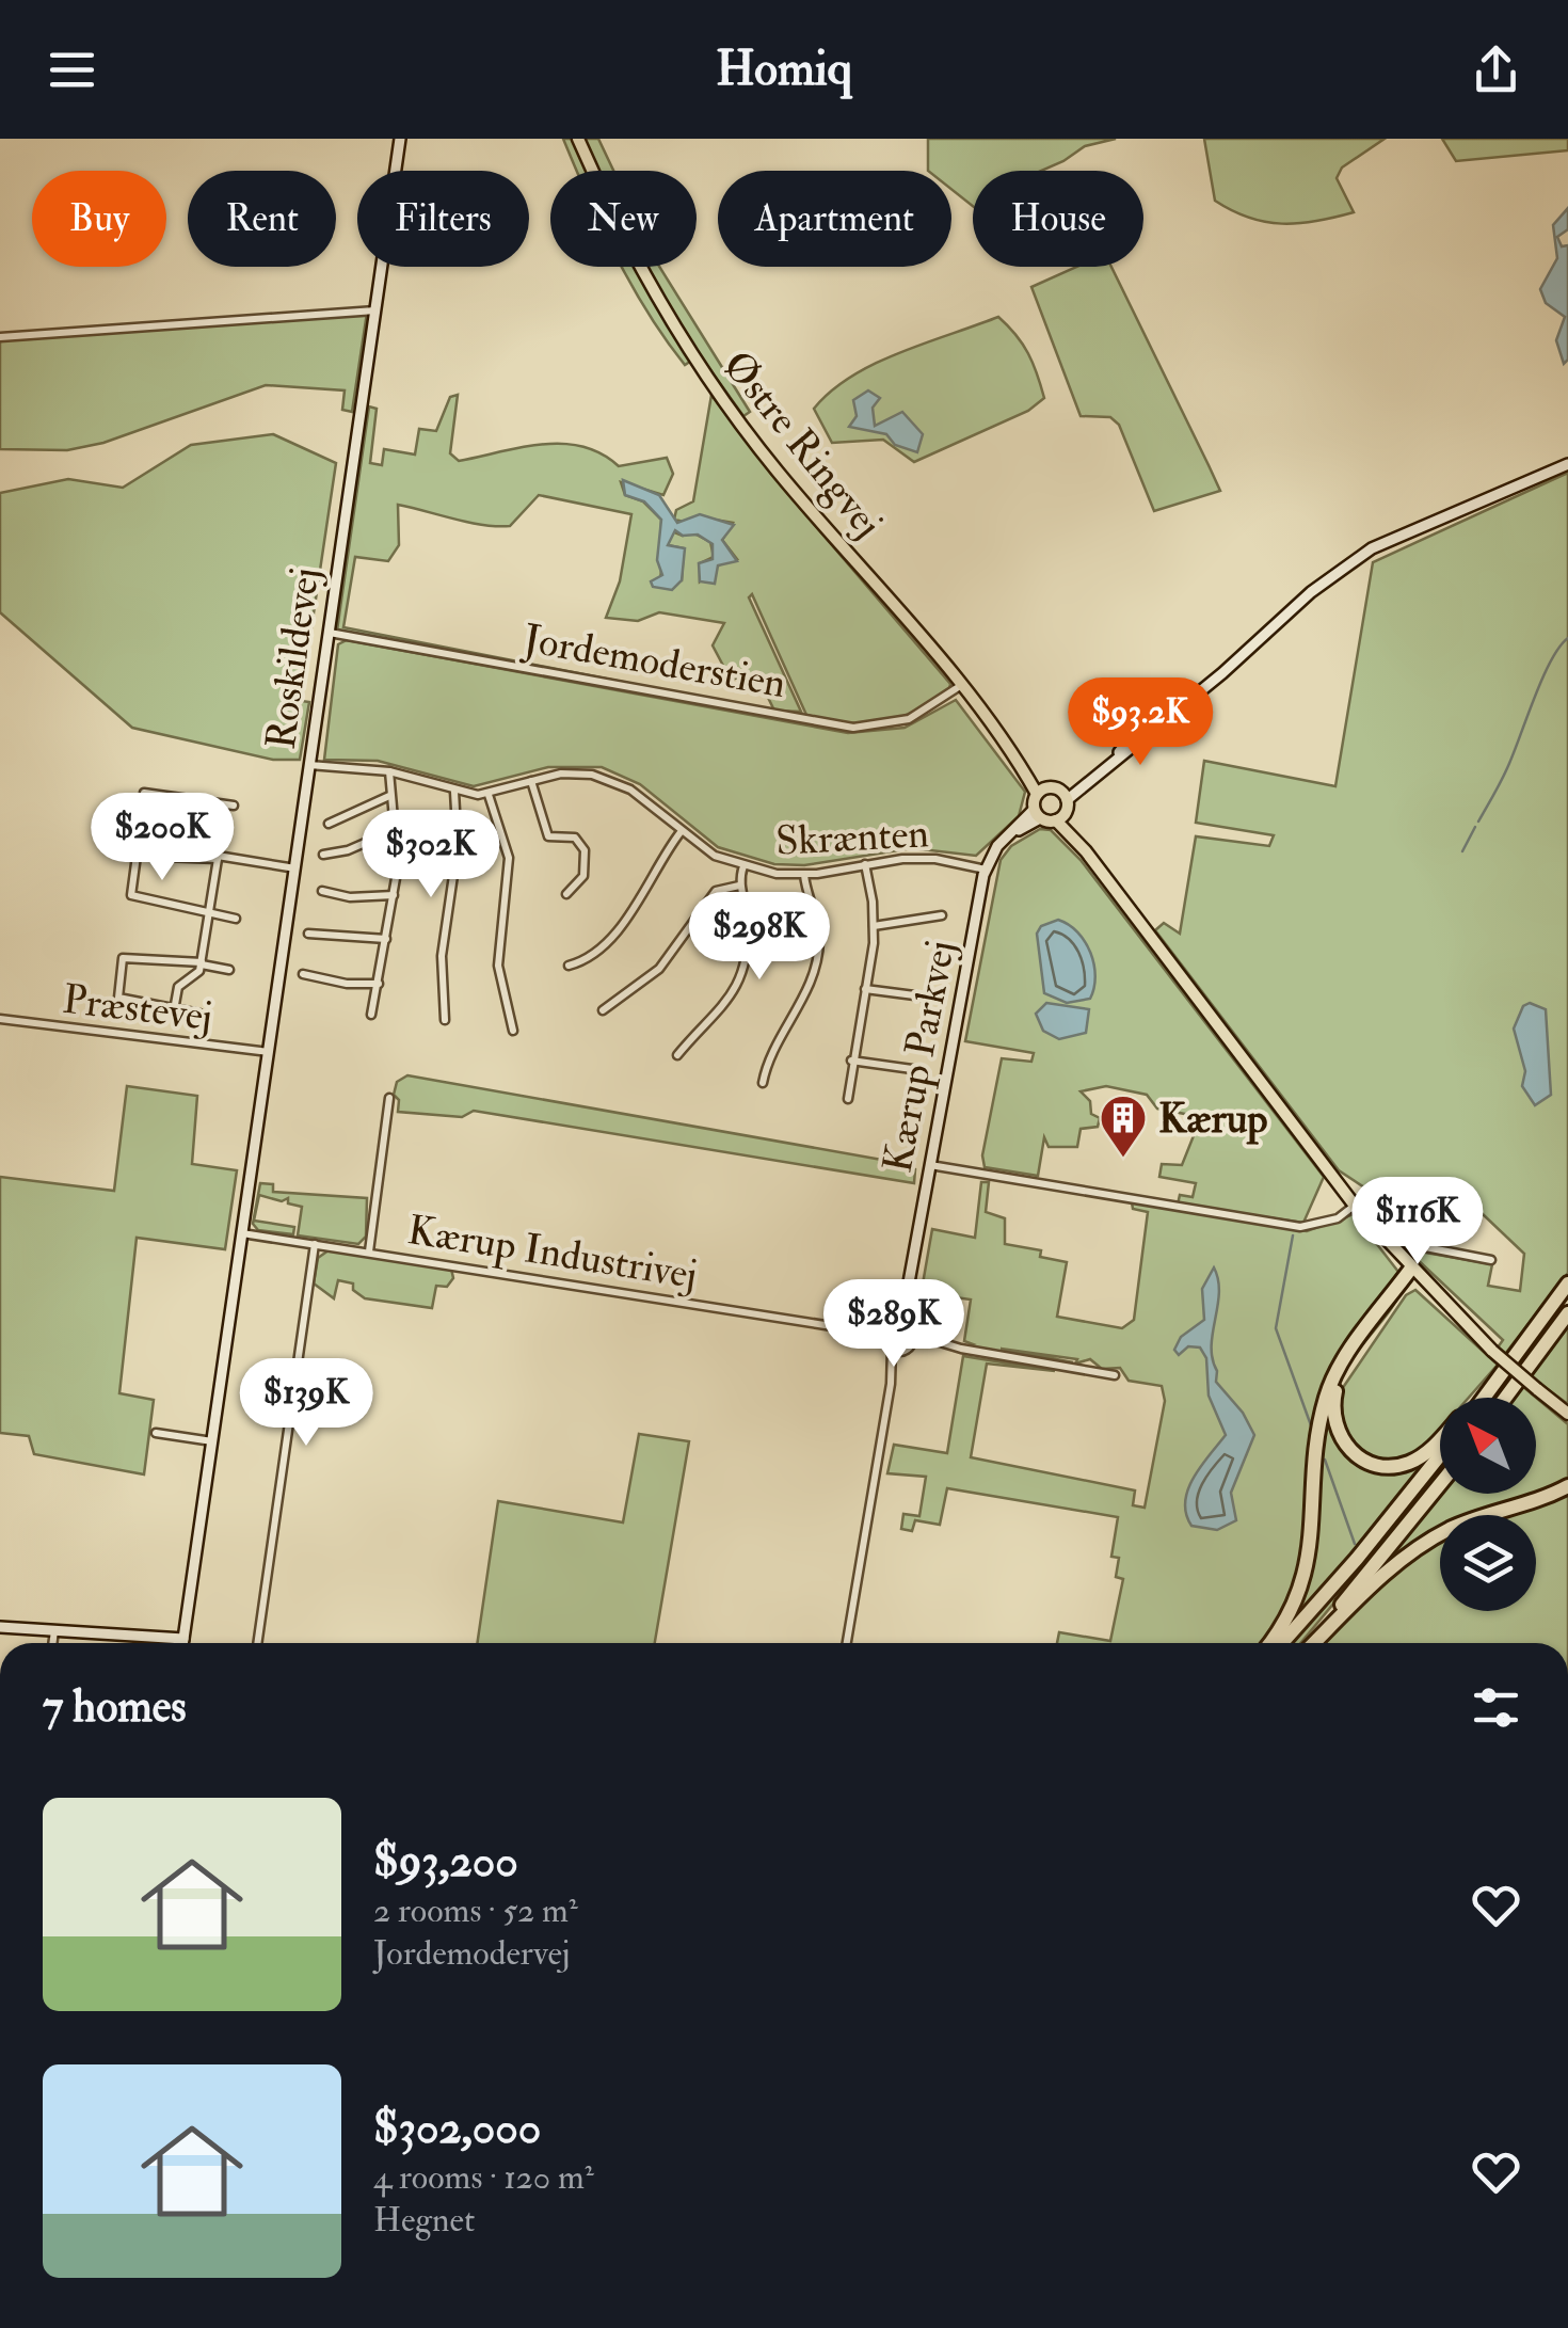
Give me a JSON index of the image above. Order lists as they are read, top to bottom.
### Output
{
  "streets": {
    "main road": ["Østre Ringvej"],
    "street": [
      "Roskildevej",
      "Jordemoderstien",
      "Skrænten",
      "Præstevej",
      "Kærup Parkvej",
      "Kærup Industrivej"
    ]
  },
  "crossings": [
    ["Østre Ringvej", "Jordemoderstien"],
    ["Roskildevej", "Jordemoderstien"],
    ["Roskildevej", "Skrænten"],
    ["Roskildevej", "Præstevej"],
    ["Roskildevej", "Kærup Industrivej"],
    ["Skrænten", "Kærup Parkvej"],
    ["Kærup Parkvej", "Kærup Industrivej"]
  ],
  "places": {
    "building": ["Kærup"]
  },
  "north": "top left",
  "page": {
    "header": "Homiq",
    "chip": [
      "Buy",
      "Rent",
      "Filters",
      "New",
      "Apartment",
      "House"
    ],
    "price": [
      "$93.2K",
      "$200K",
      "$302K",
      "$298K",
      "$116K",
      "$289K",
      "$139K"
    ],
    "heading": "7 homes",
    "list": [
      {
        "name": "$93,200",
        "note": "2 rooms · 52 m² · Jordemodervej"
      },
      {
        "name": "$302,000",
        "note": "4 rooms · 120 m² · Hegnet"
      }
    ]
  }
}
